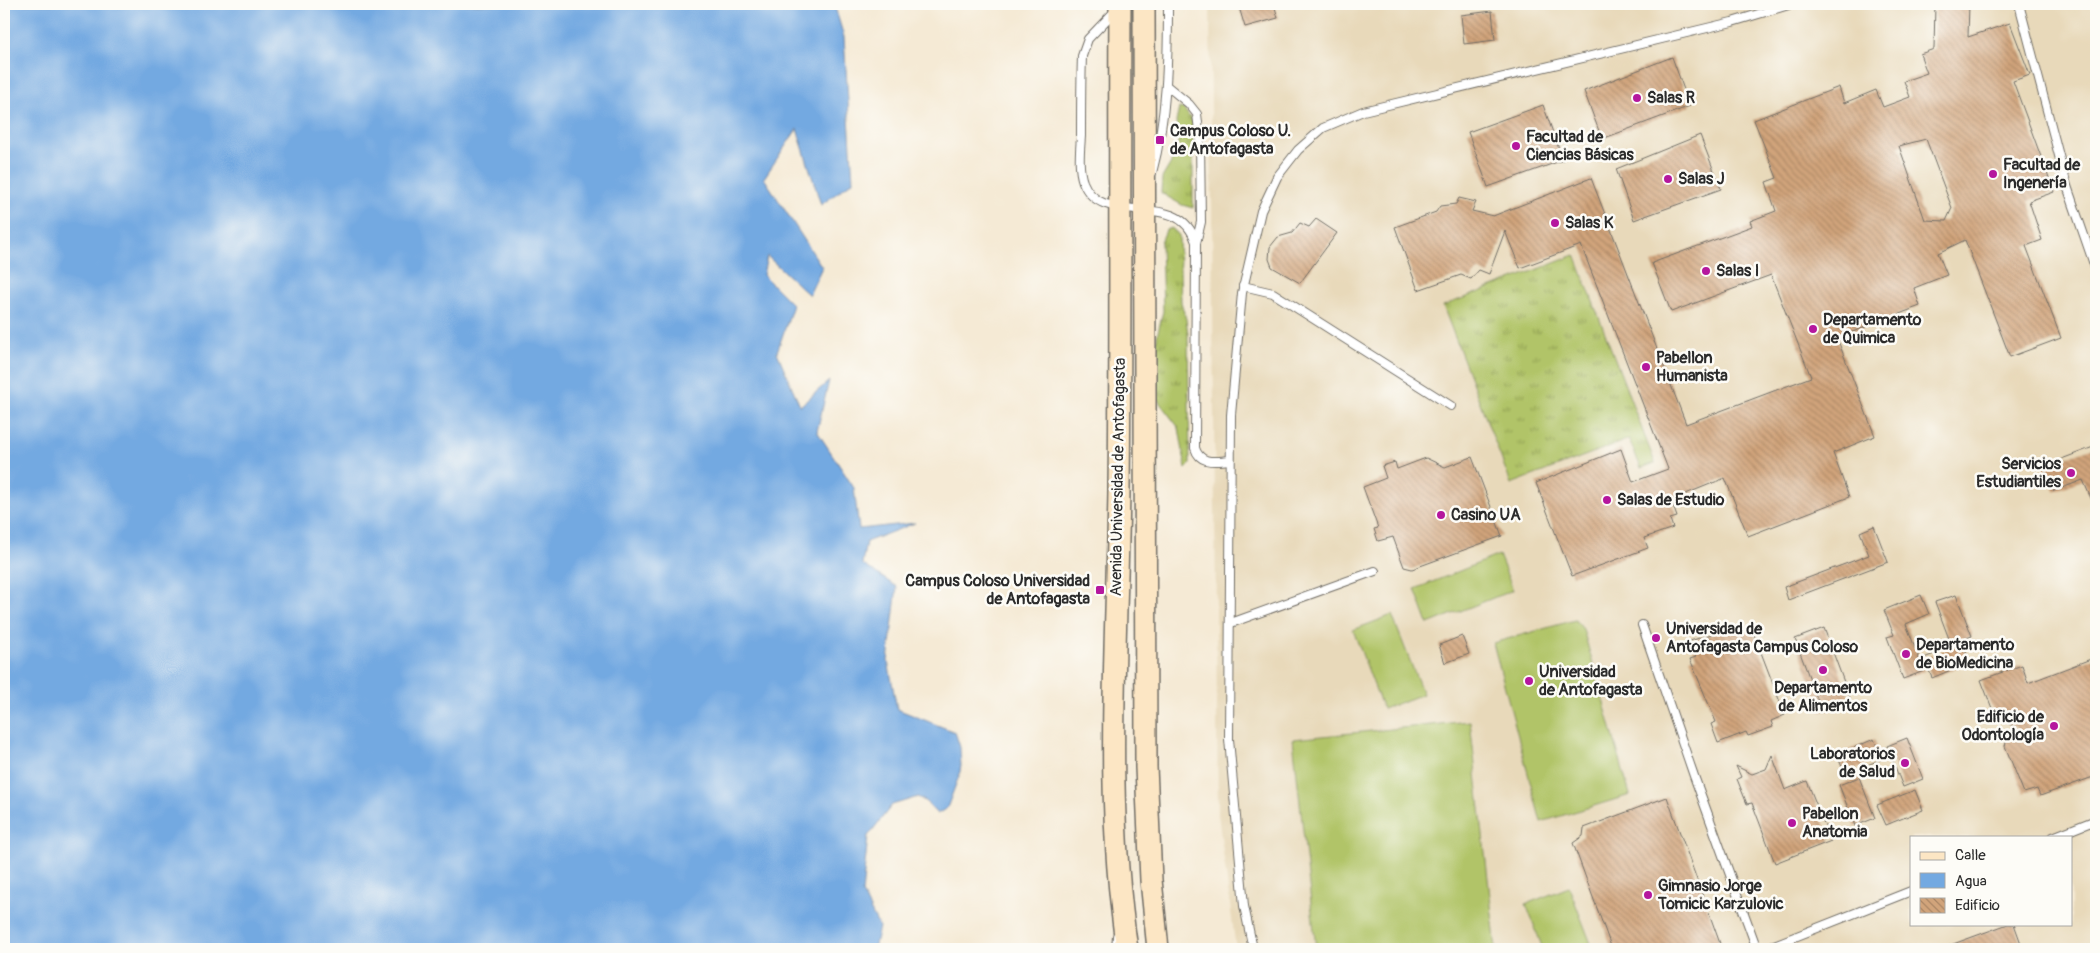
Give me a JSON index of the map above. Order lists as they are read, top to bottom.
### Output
{
  "streets": {
    "main road": ["Avenida Universidad de Antofagasta"]
  },
  "places": {
    "other": [
      "Salas R",
      "Facultad de Ciencias Básicas",
      "Facultad de Ingenería",
      "Salas J",
      "Salas K",
      "Salas I",
      "Departamento de Quimica",
      "Pabellon Humanista",
      "Servicios Estudiantiles",
      "Salas de Estudio",
      "Casino UA",
      "Universidad de Antofagasta Campus Coloso",
      "Departamento de BioMedicina",
      "Departamento de Alimentos",
      "Universidad de Antofagasta",
      "Edificio de Odontología",
      "Laboratorios de Salud",
      "Pabellon Anatomia",
      "Gimnasio Jorge Tomicic Karzulovic"
    ],
    "transit": ["Campus Coloso U. de Antofagasta", "Campus Coloso Universidad de Antofagasta"]
  },
  "legend": ["Calle", "Agua", "Edificio"]
}
